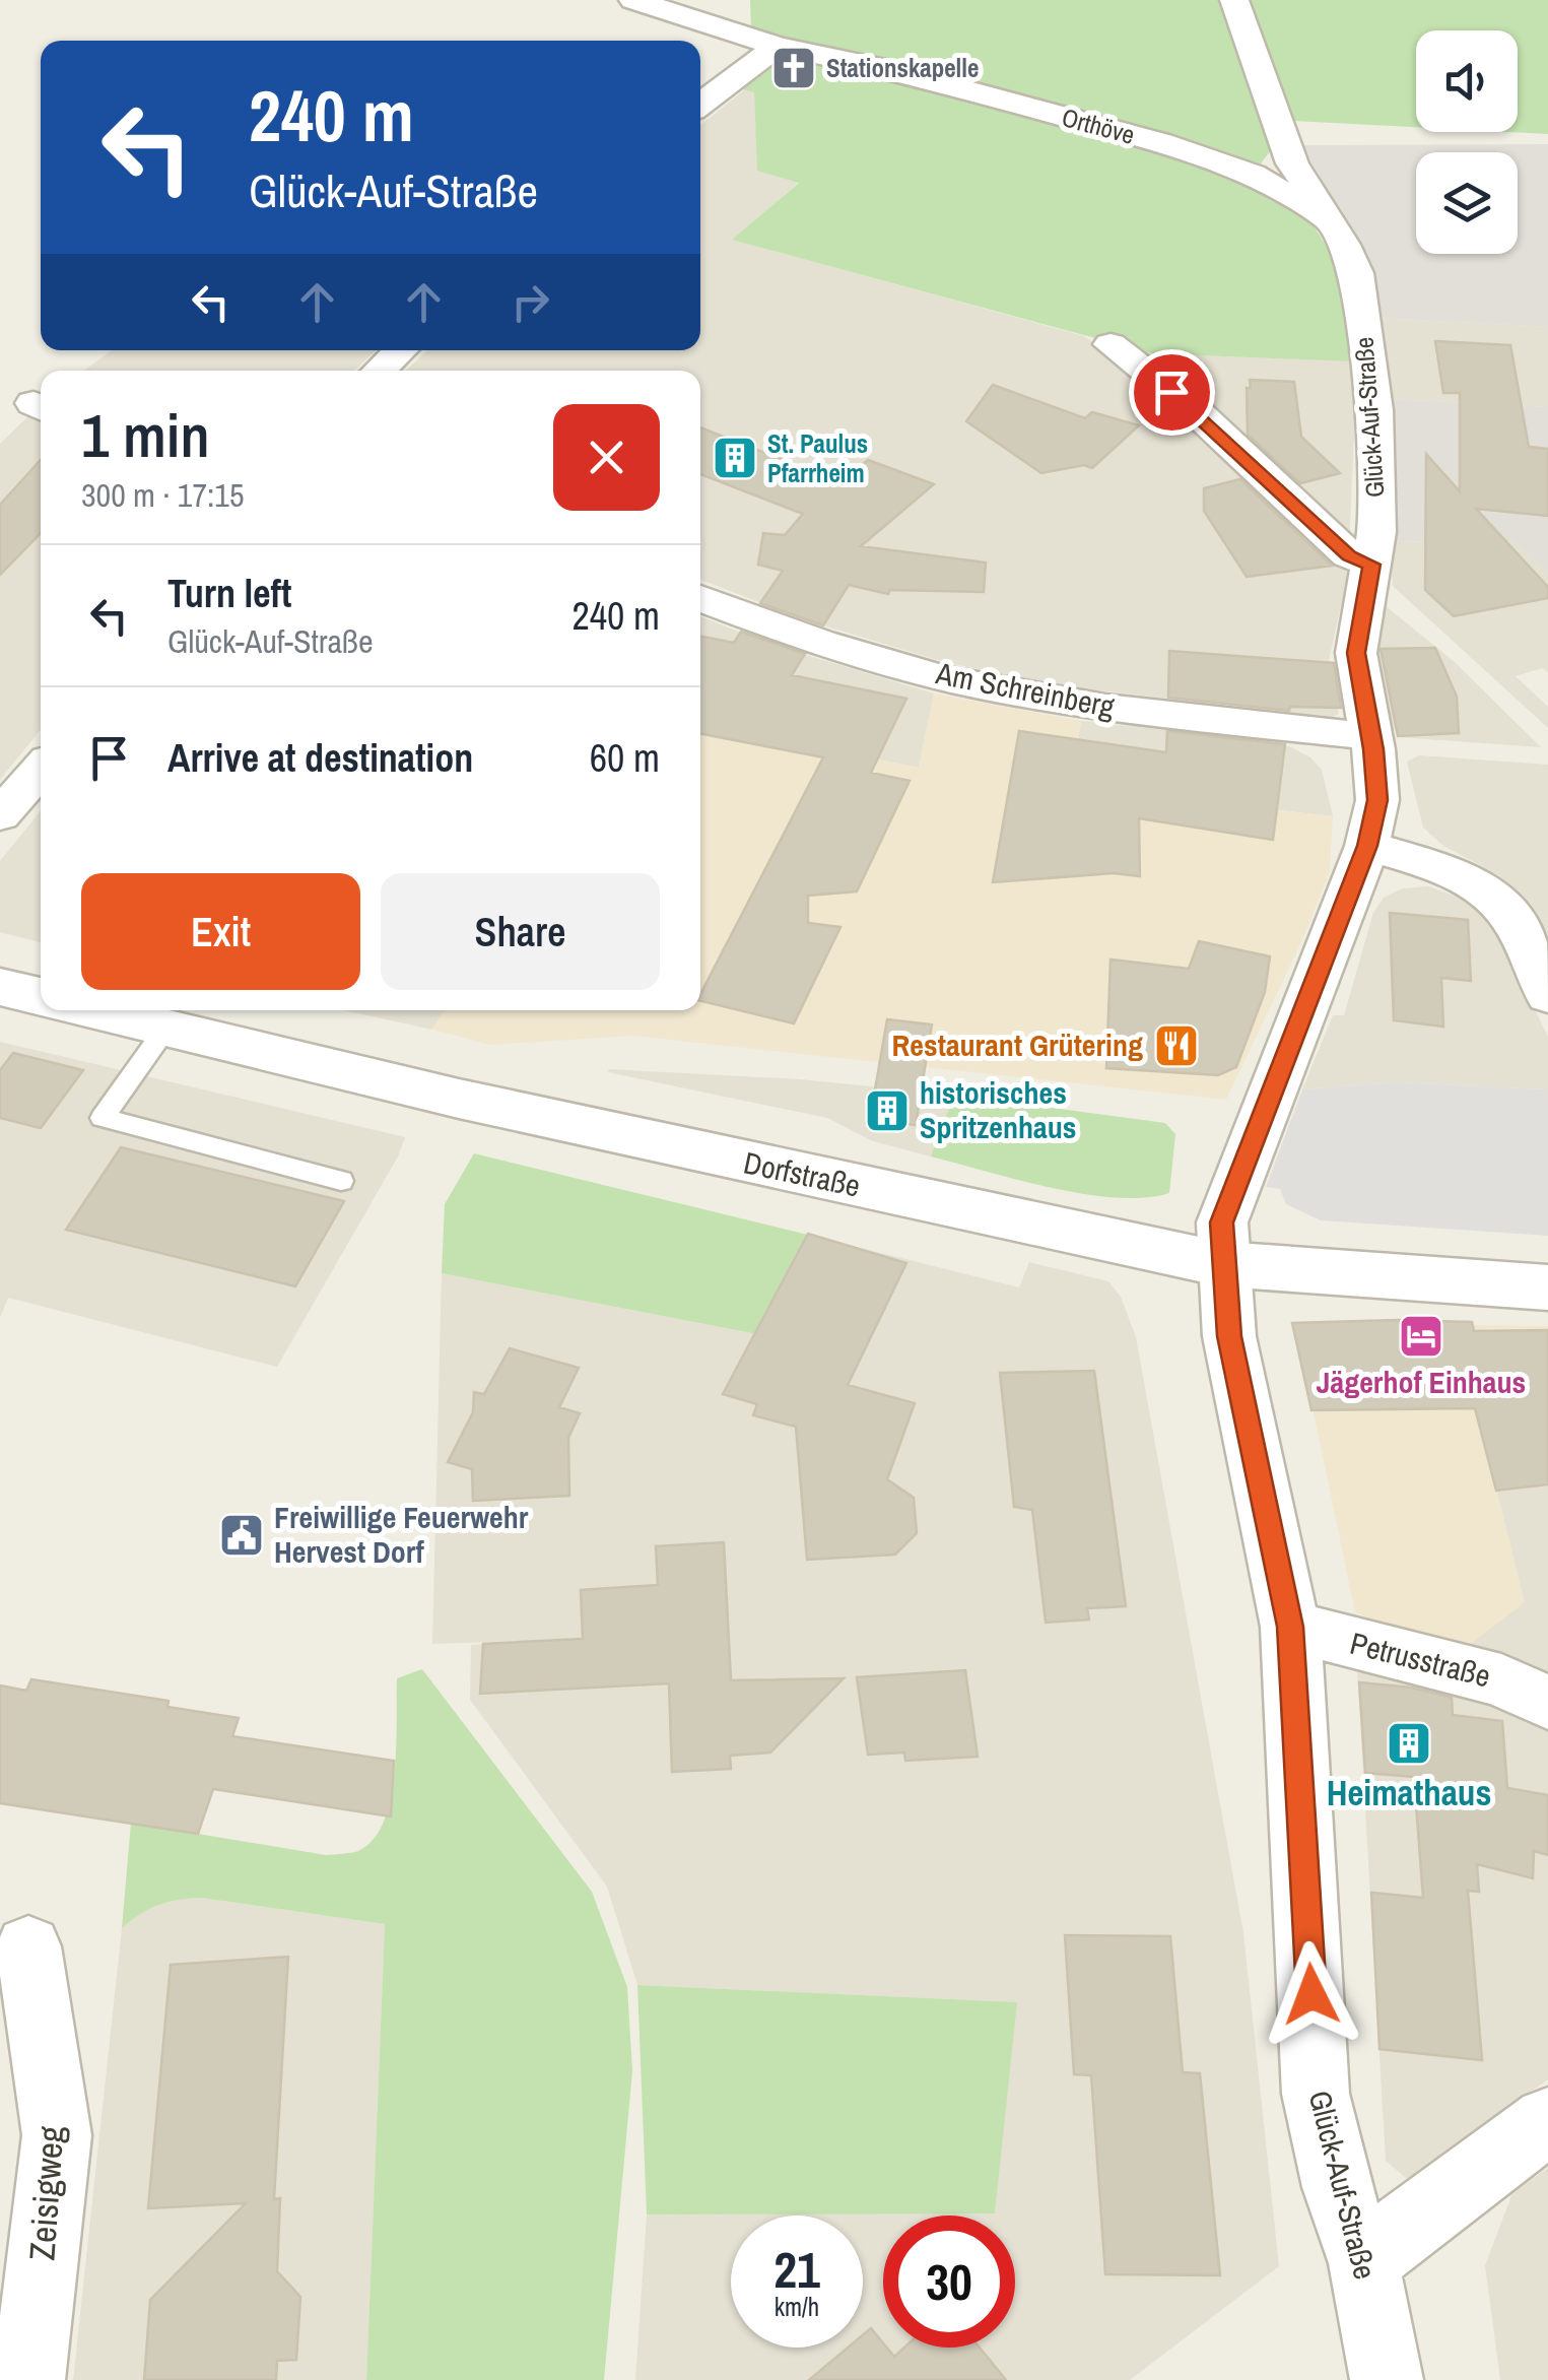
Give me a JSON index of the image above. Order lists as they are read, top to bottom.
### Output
{
  "streets": {
    "street": [
      "Orthöve",
      "Glück-Auf-Straße",
      "Am Schreinberg",
      "Dorfstraße",
      "Petrusstraße",
      "Zeisigweg"
    ]
  },
  "crossings": [
    ["Orthöve", "Glück-Auf-Straße"],
    ["Glück-Auf-Straße", "Am Schreinberg"],
    ["Glück-Auf-Straße", "Dorfstraße"],
    ["Glück-Auf-Straße", "Petrusstraße"]
  ],
  "places": {
    "church": ["Stationskapelle"],
    "building": ["St. Paulus Pfarrheim", "historisches Spritzenhaus", "Heimathaus"],
    "restaurant": ["Restaurant Grütering"],
    "hotel": ["Jägerhof Einhaus"],
    "public building": ["Freiwillige Feuerwehr Hervest Dorf"]
  },
  "page": {
    "turn": ["240 m", "Glück-Auf-Straße"],
    "heading": ["1 min", "300 m · 17:15"],
    "list": [
      {
        "name": "Turn left",
        "note": "Glück-Auf-Straße",
        "value": "240 m"
      },
      {
        "name": "Arrive at destination",
        "value": "60 m"
      }
    ],
    "buttons": ["Exit", "Share"],
    "speed": "21 km/h",
    "limit": "30"
  }
}
